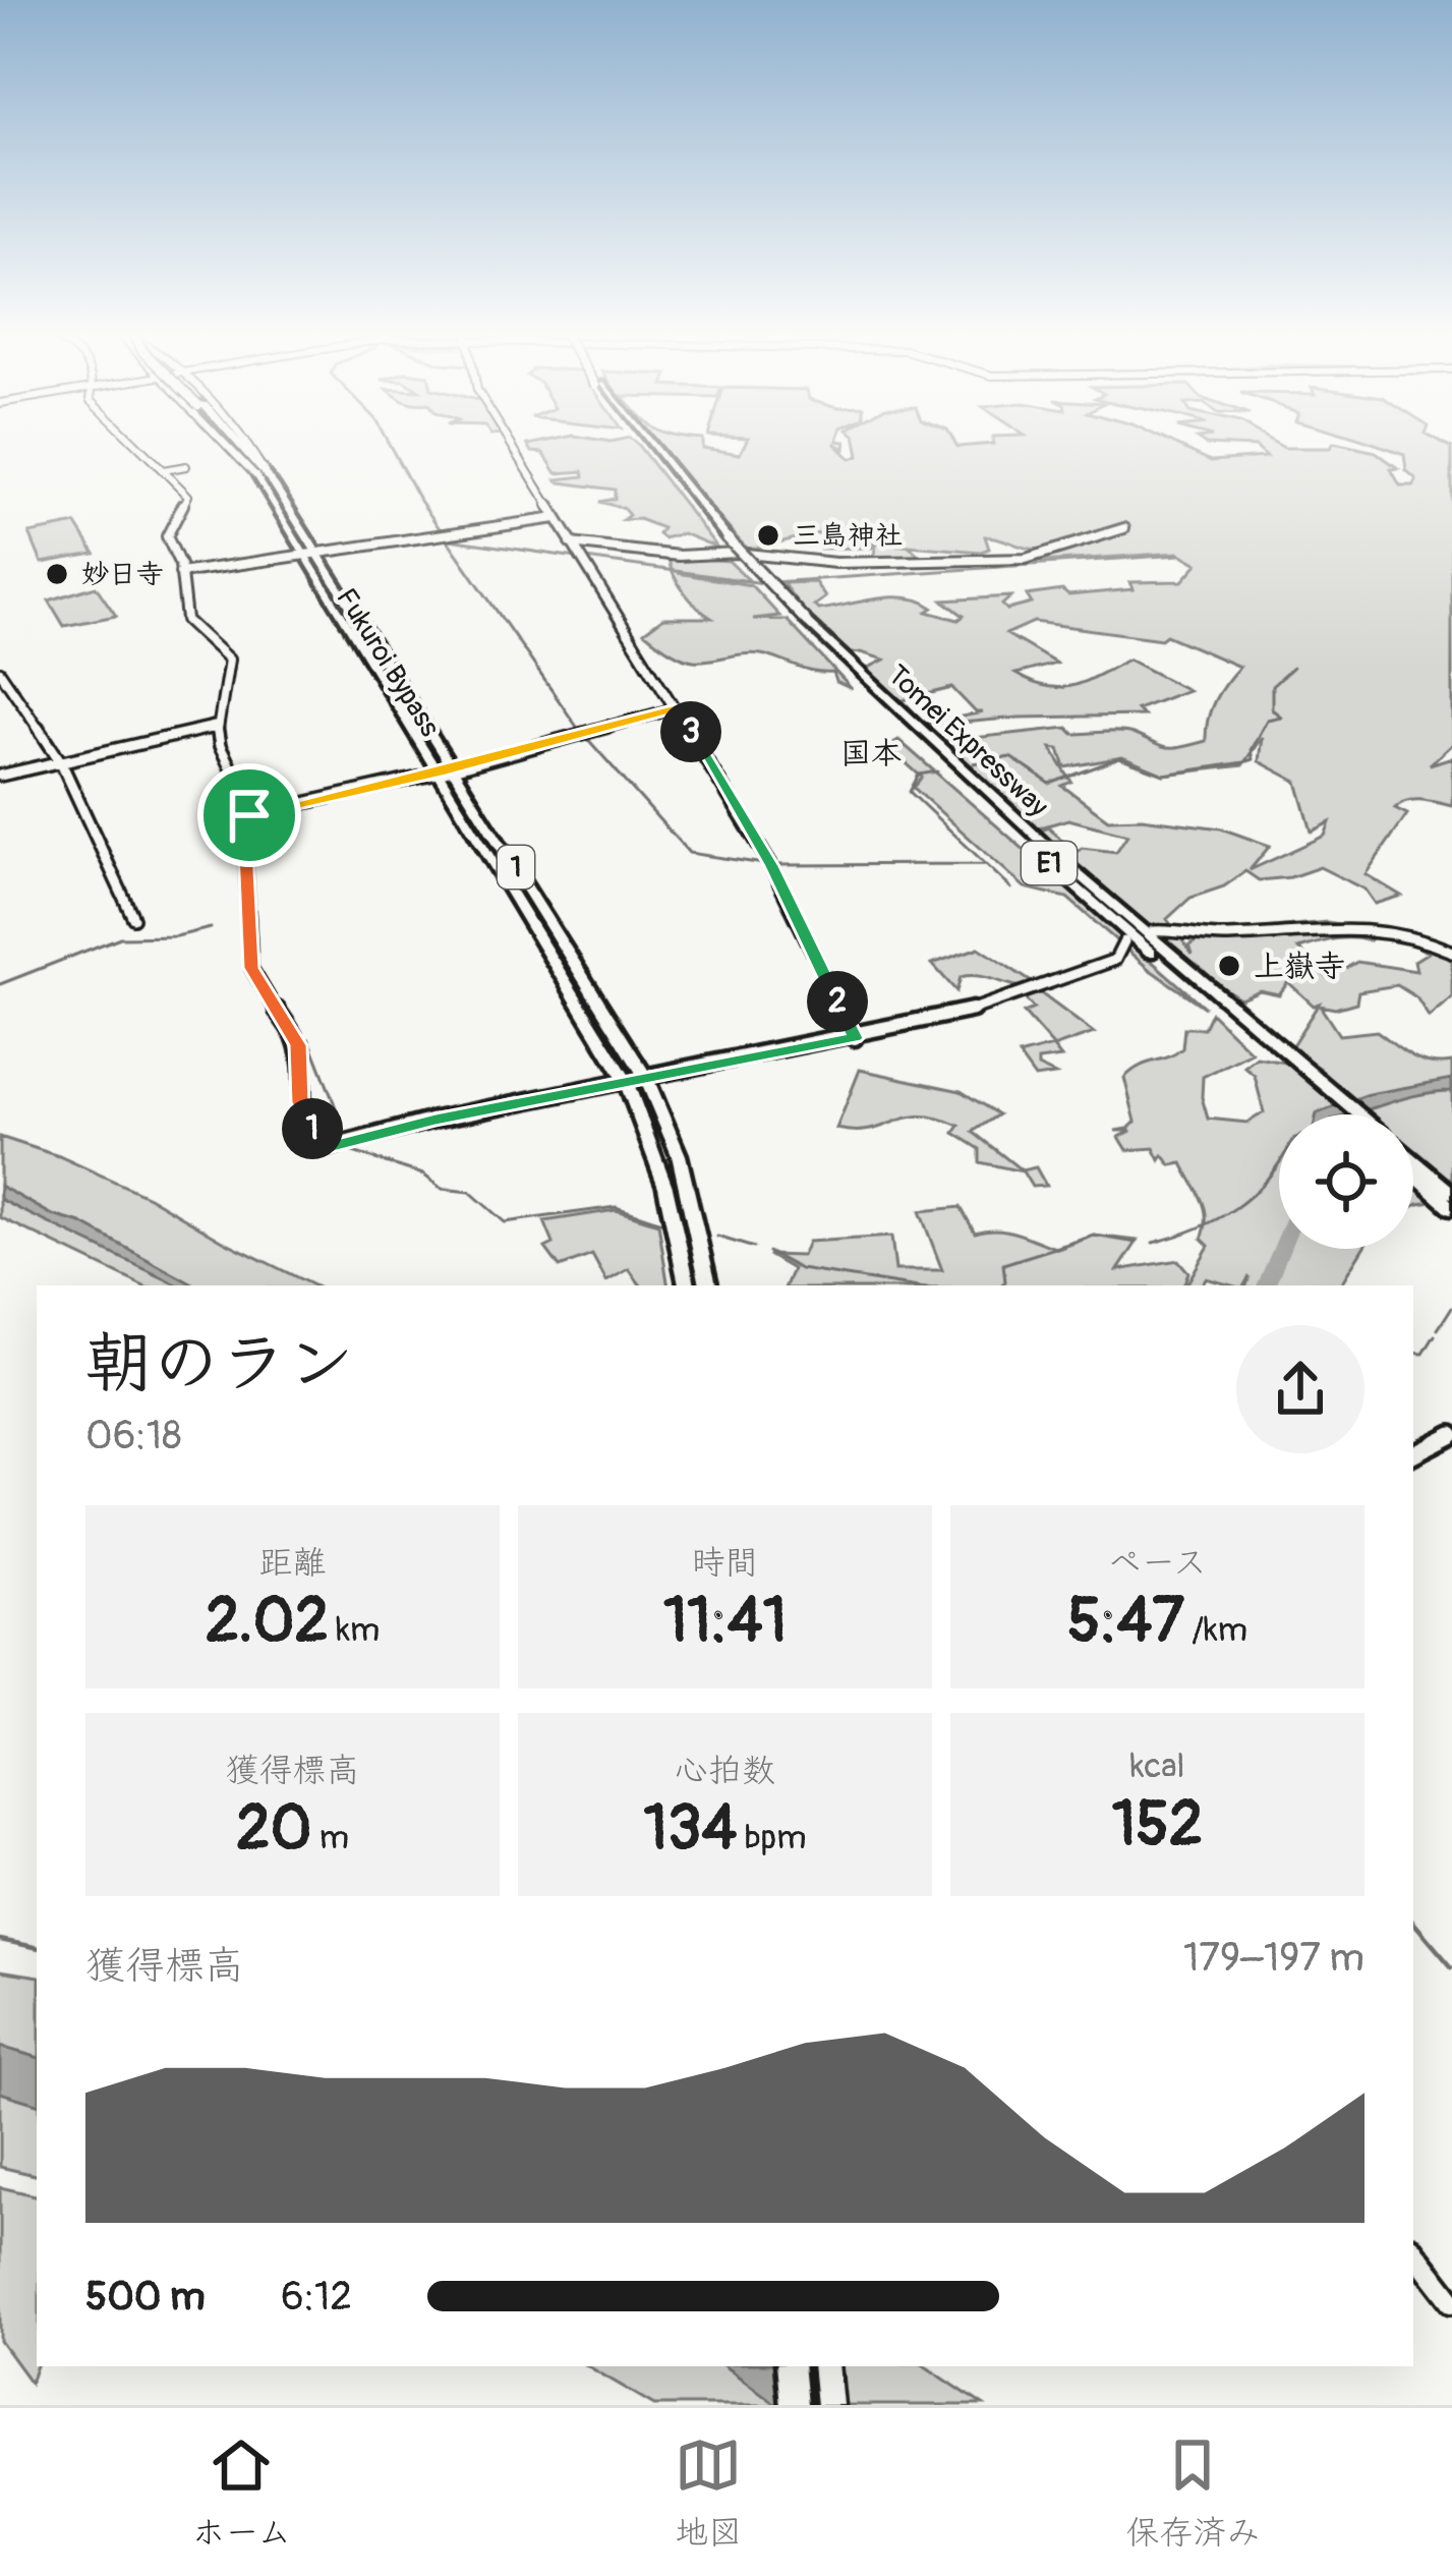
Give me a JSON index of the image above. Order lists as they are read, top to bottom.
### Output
{
  "streets": {
    "highway": [
      "Fukuroi Bypass",
      "Tomei Expressway",
      "E1",
      "1"
    ]
  },
  "districts": ["国本"],
  "places": ["三島神社", "妙日寺", "上嶽寺"],
  "page": {
    "pins": ["3", "2", "1"],
    "heading": ["朝のラン", "06:18"],
    "stats": [
      ["距離", "2.02 km"],
      ["時間", "11:41"],
      ["ペース", "5:47 /km"],
      ["獲得標高", "20 m"],
      ["心拍数", "134 bpm"],
      ["kcal", "152"]
    ],
    "chart": ["獲得標高", "179–197 m"],
    "list": [
      {
        "name": "500 m",
        "note": "6:12"
      }
    ],
    "tabs": ["ホーム", "地図", "保存済み"]
  }
}
